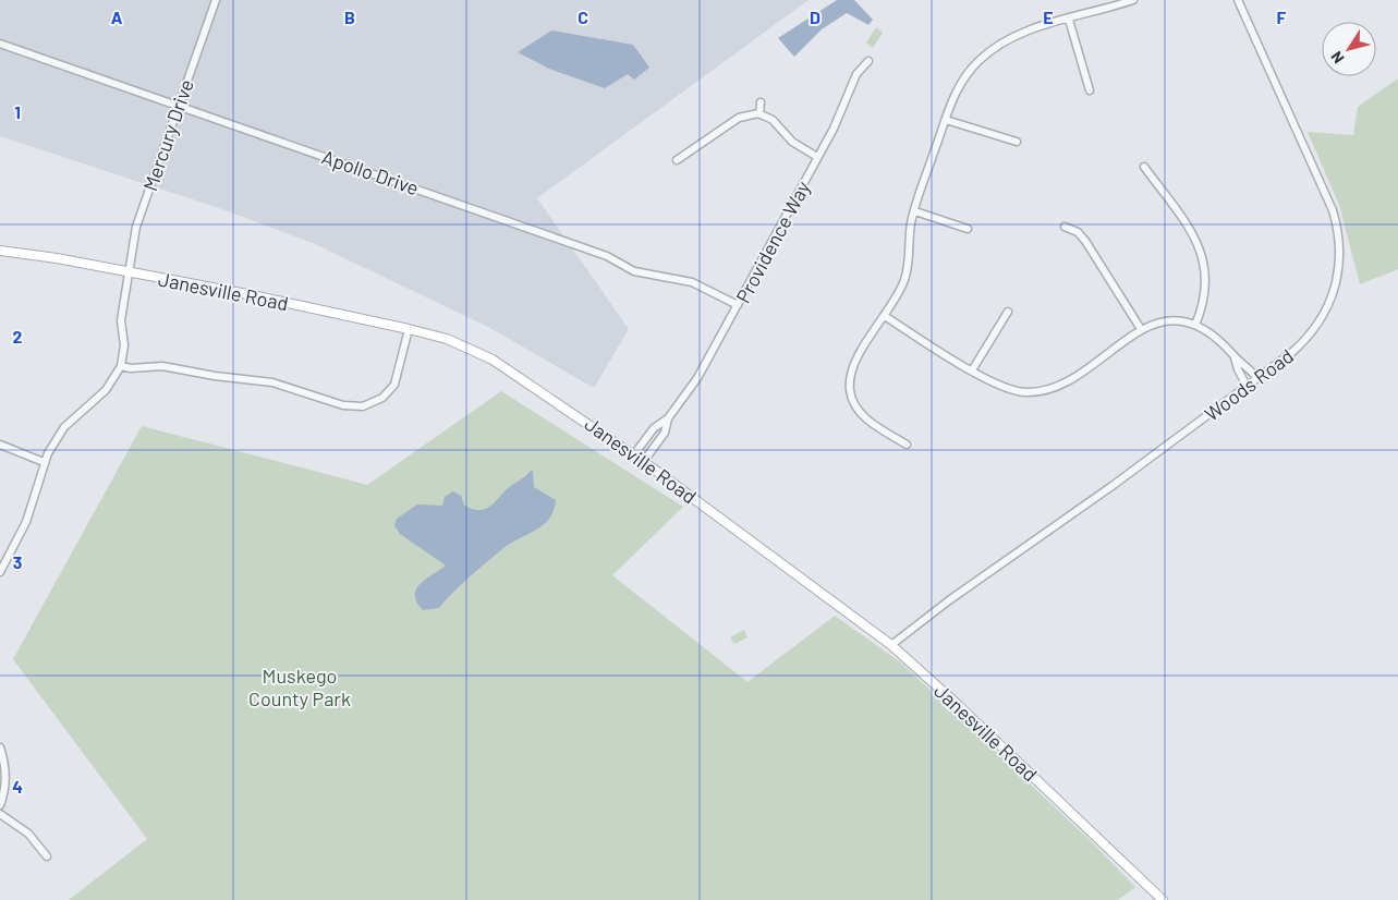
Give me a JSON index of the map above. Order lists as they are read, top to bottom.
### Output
{
  "streets": {
    "main road": ["Janesville Road"],
    "street": [
      "Mercury Drive",
      "Apollo Drive",
      "Providence Way",
      "Woods Road"
    ]
  },
  "crossings": [
    ["Mercury Drive", "Apollo Drive"],
    ["Mercury Drive", "Janesville Road"],
    ["Apollo Drive", "Providence Way"],
    ["Providence Way", "Janesville Road"],
    ["Janesville Road", "Woods Road"]
  ],
  "parks": ["Muskego County Park"],
  "north": "bottom left",
  "grid": {
    "columns": [
      "A",
      "B",
      "C",
      "D",
      "E",
      "F"
    ],
    "rows": [
      "1",
      "2",
      "3",
      "4"
    ]
  }
}
